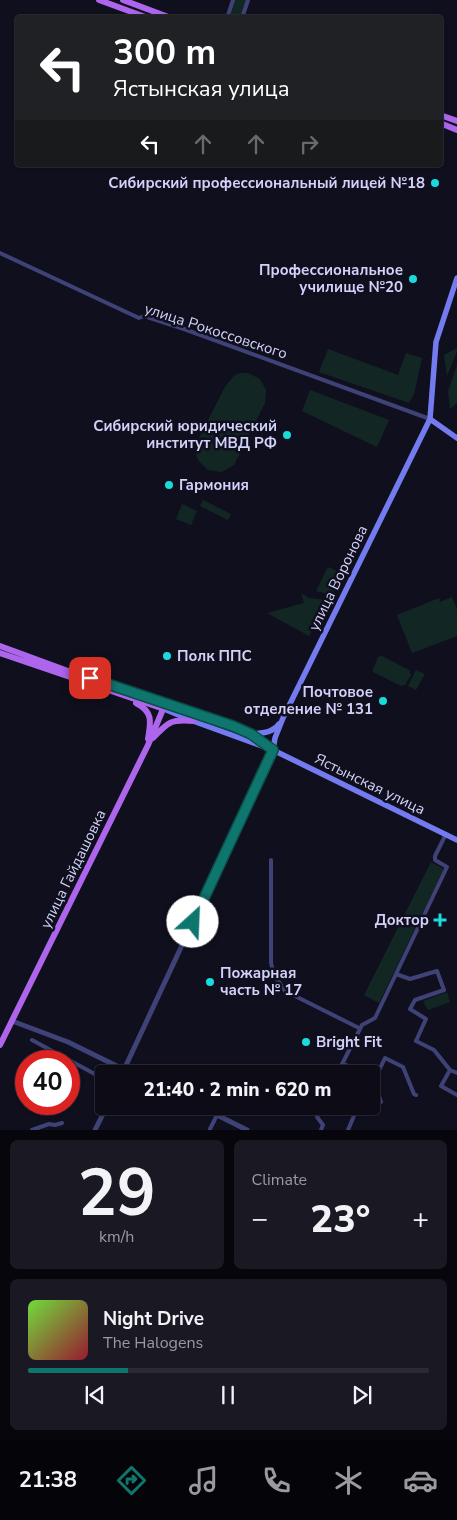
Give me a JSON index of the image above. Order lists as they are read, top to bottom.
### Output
{
  "streets": {
    "main road": ["улица Воронова", "Ястынская улица", "улица Гайдашовка"],
    "street": ["улица Рокоссовского"]
  },
  "crossings": [
    ["улица Рокоссовского", "улица Воронова"],
    ["улица Воронова", "Ястынская улица"],
    ["Ястынская улица", "улица Гайдашовка"]
  ],
  "places": {
    "other": [
      "Сибирский профессиональный лицей №18",
      "Профессиональное училище №20",
      "Сибирский юридический институт МВД РФ",
      "Гармония",
      "Полк ППС",
      "Почтовое отделение № 131",
      "Пожарная часть № 17",
      "Bright Fit"
    ],
    "health": ["Доктор"]
  },
  "page": {
    "turn": ["300 m", "Ястынская улица"],
    "limit": "40",
    "trip": "21:40 · 2 min · 620 m",
    "tile": [
      ["29", "km/h"],
      "Climate"
    ],
    "heat": ["−", "23°", "+"],
    "song": ["Night Drive", "The Halogens"],
    "tabs": "21:38"
  }
}
